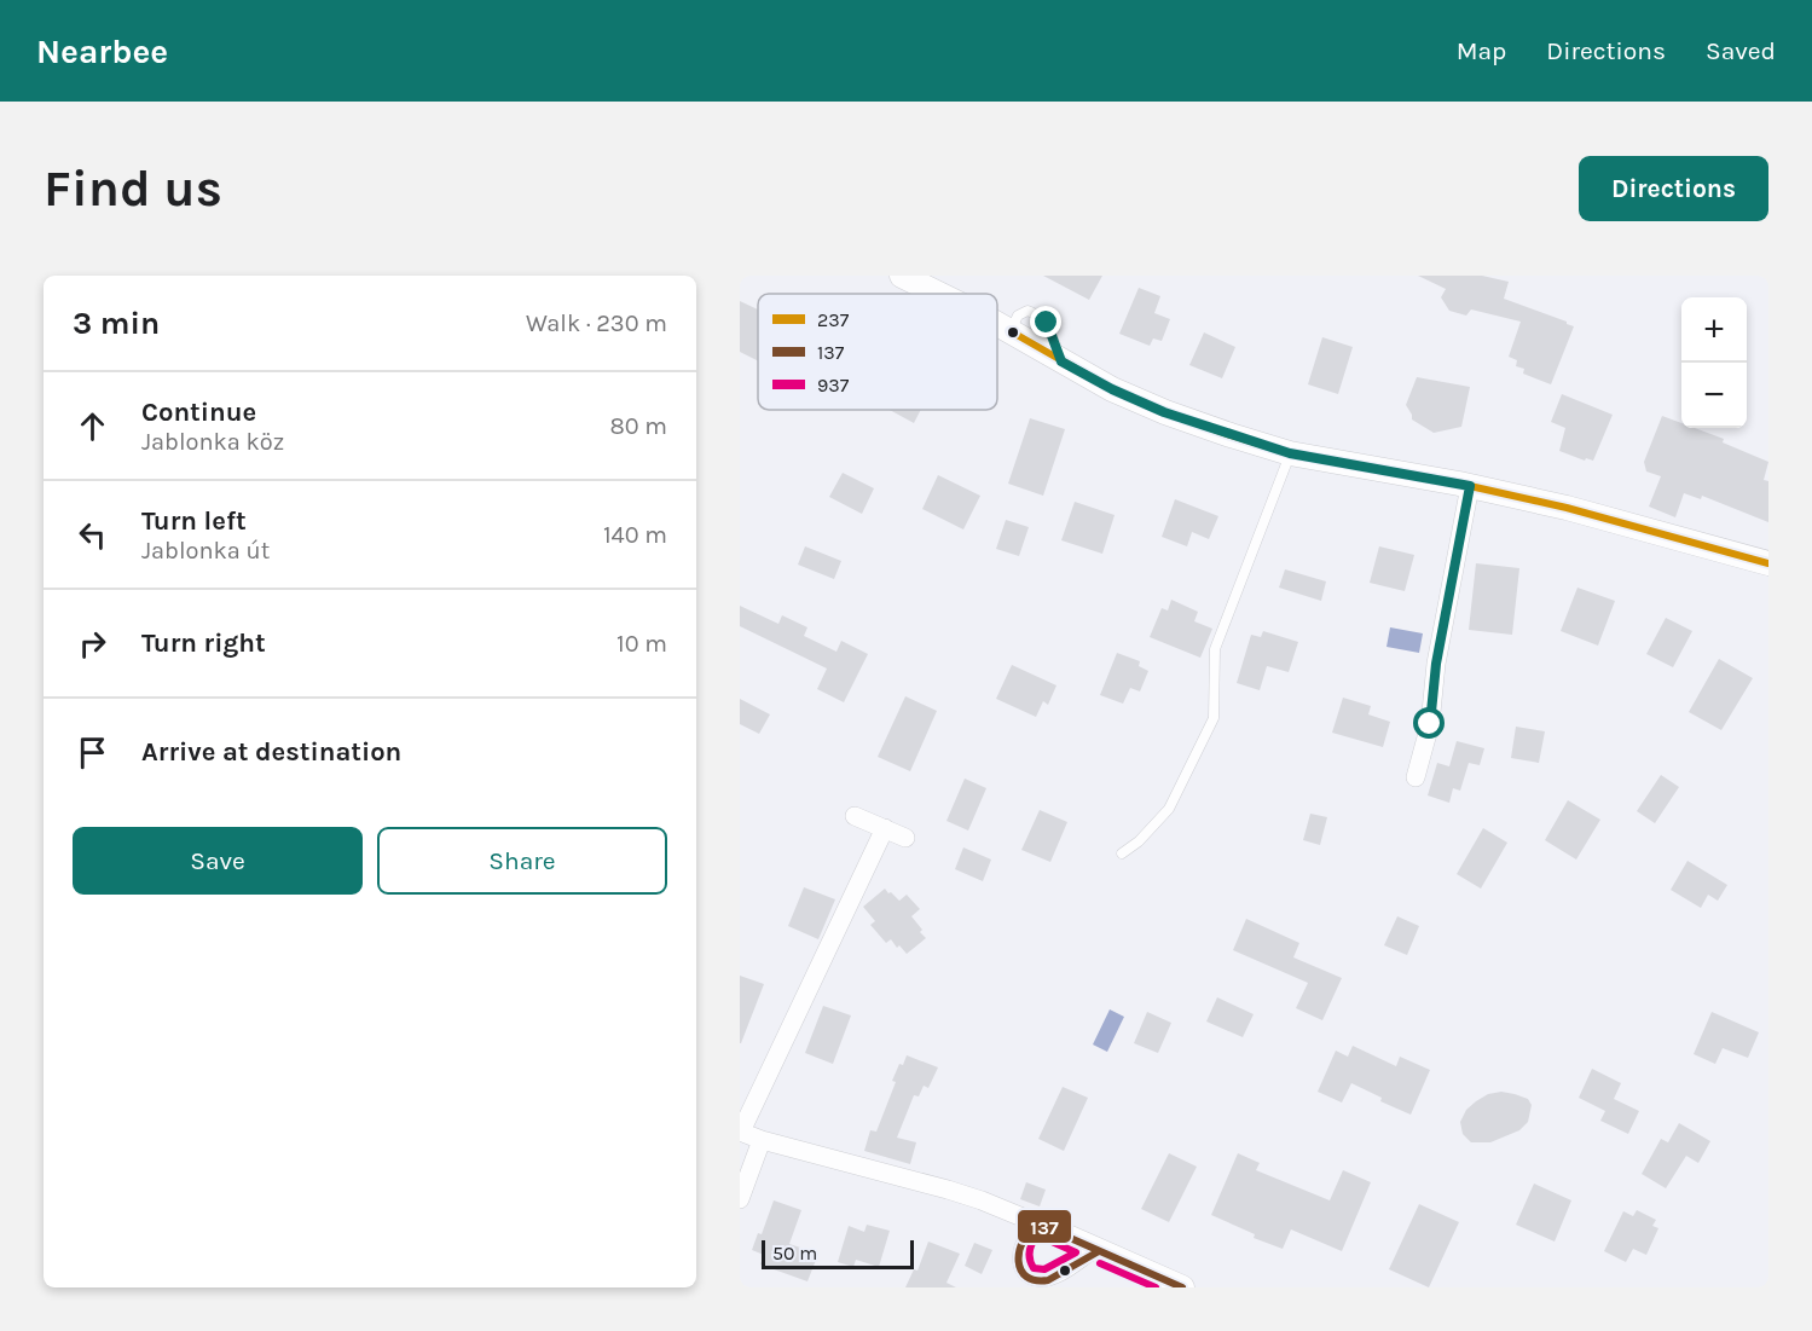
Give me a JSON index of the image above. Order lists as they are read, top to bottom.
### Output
{
  "lines": ["transit line 237", "transit line 137", "transit line 937"],
  "legend": ["237", "137", "937"],
  "scale_bar": "50 m",
  "page": {
    "header": "Nearbee",
    "nav": ["Map", "Directions", "Saved"],
    "buttons": [
      "Directions",
      ["Save", "Share"]
    ],
    "title": "Find us",
    "heading": ["3 min", "Walk · 230 m"],
    "map_buttons": ["+", "−"],
    "list": [
      ["Continue", "Jablonka köz", "80 m"],
      ["Turn left", "Jablonka út", "140 m"],
      ["Turn right", "10 m"],
      "Arrive at destination"
    ],
    "scale": "50 m"
  }
}
